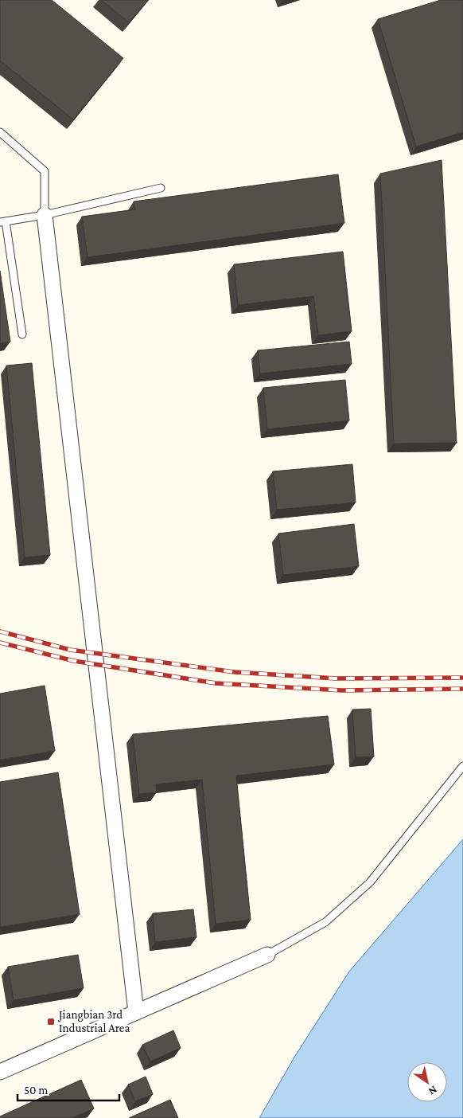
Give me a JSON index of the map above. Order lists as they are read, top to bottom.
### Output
{
  "places": {
    "transit": ["Jiangbian 3rd Industrial Area"]
  },
  "scale_bar": "50 m",
  "north": "bottom right"
}
